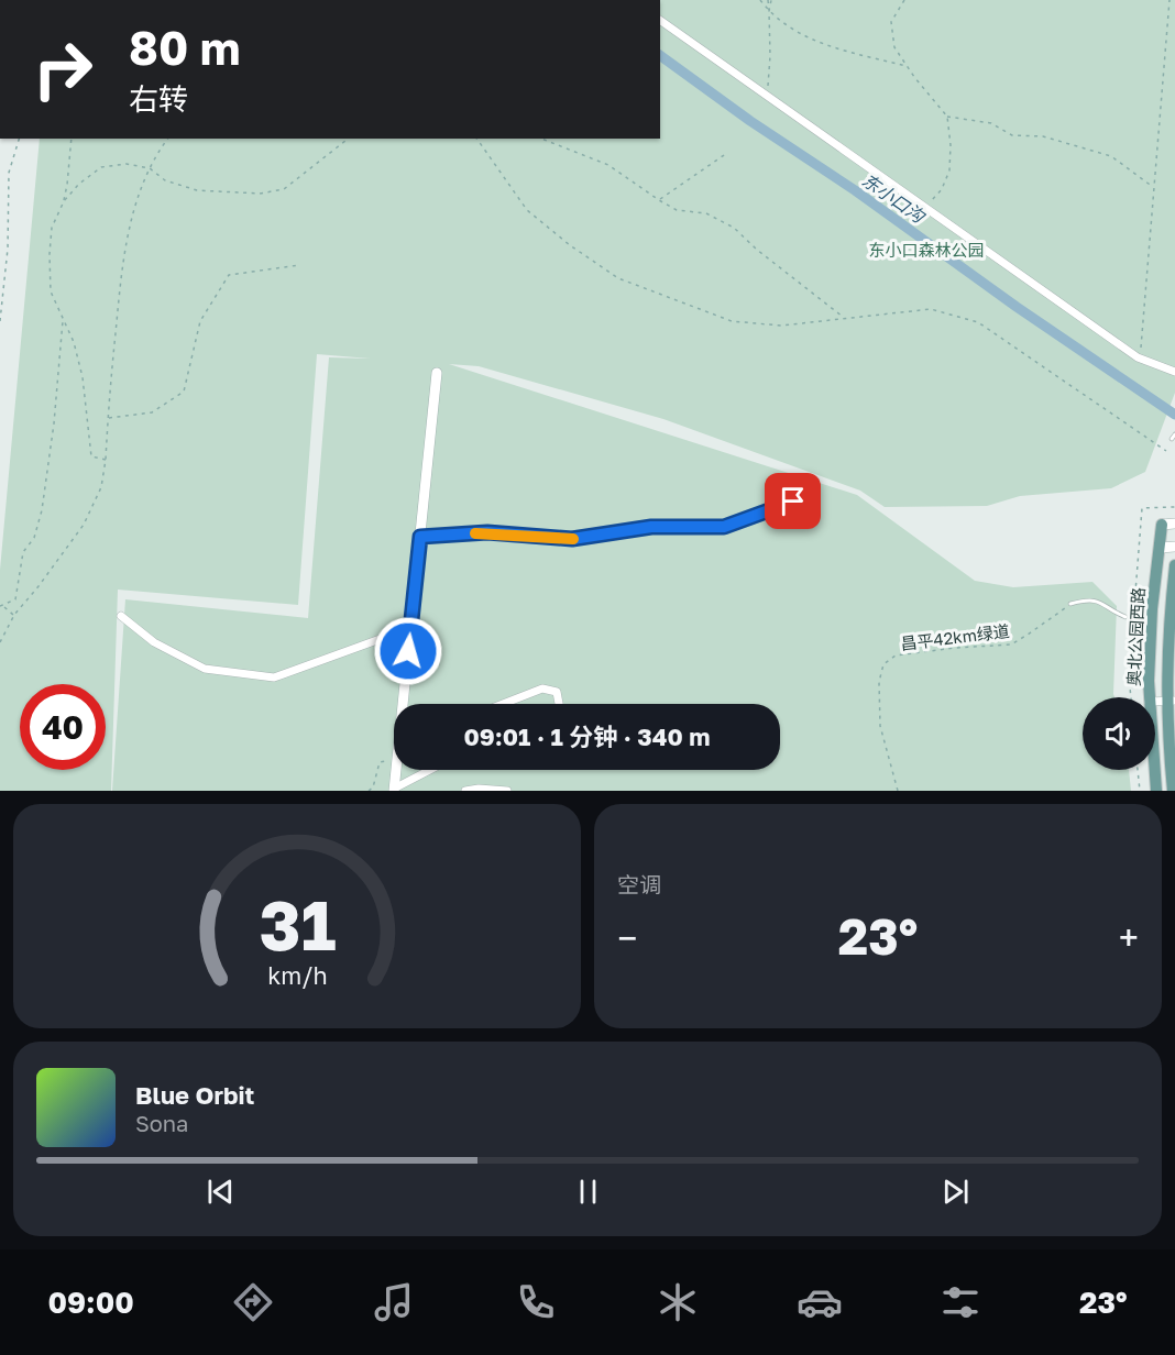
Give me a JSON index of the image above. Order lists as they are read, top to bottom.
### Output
{
  "streets": {
    "main road": ["奥北公园西路"],
    "path": ["昌平42km绿道"]
  },
  "water": ["东小口沟"],
  "parks": ["东小口森林公园"],
  "page": {
    "turn": ["80 m", "右转"],
    "limit": "40",
    "trip": "09:01 · 1 分钟 · 340 m",
    "tile": "空调",
    "heat": ["−", "23°", "+"],
    "song": ["Blue Orbit", "Sona"],
    "tabs": ["09:00", "23°"],
    "gauge": ["31", "km/h"]
  }
}
